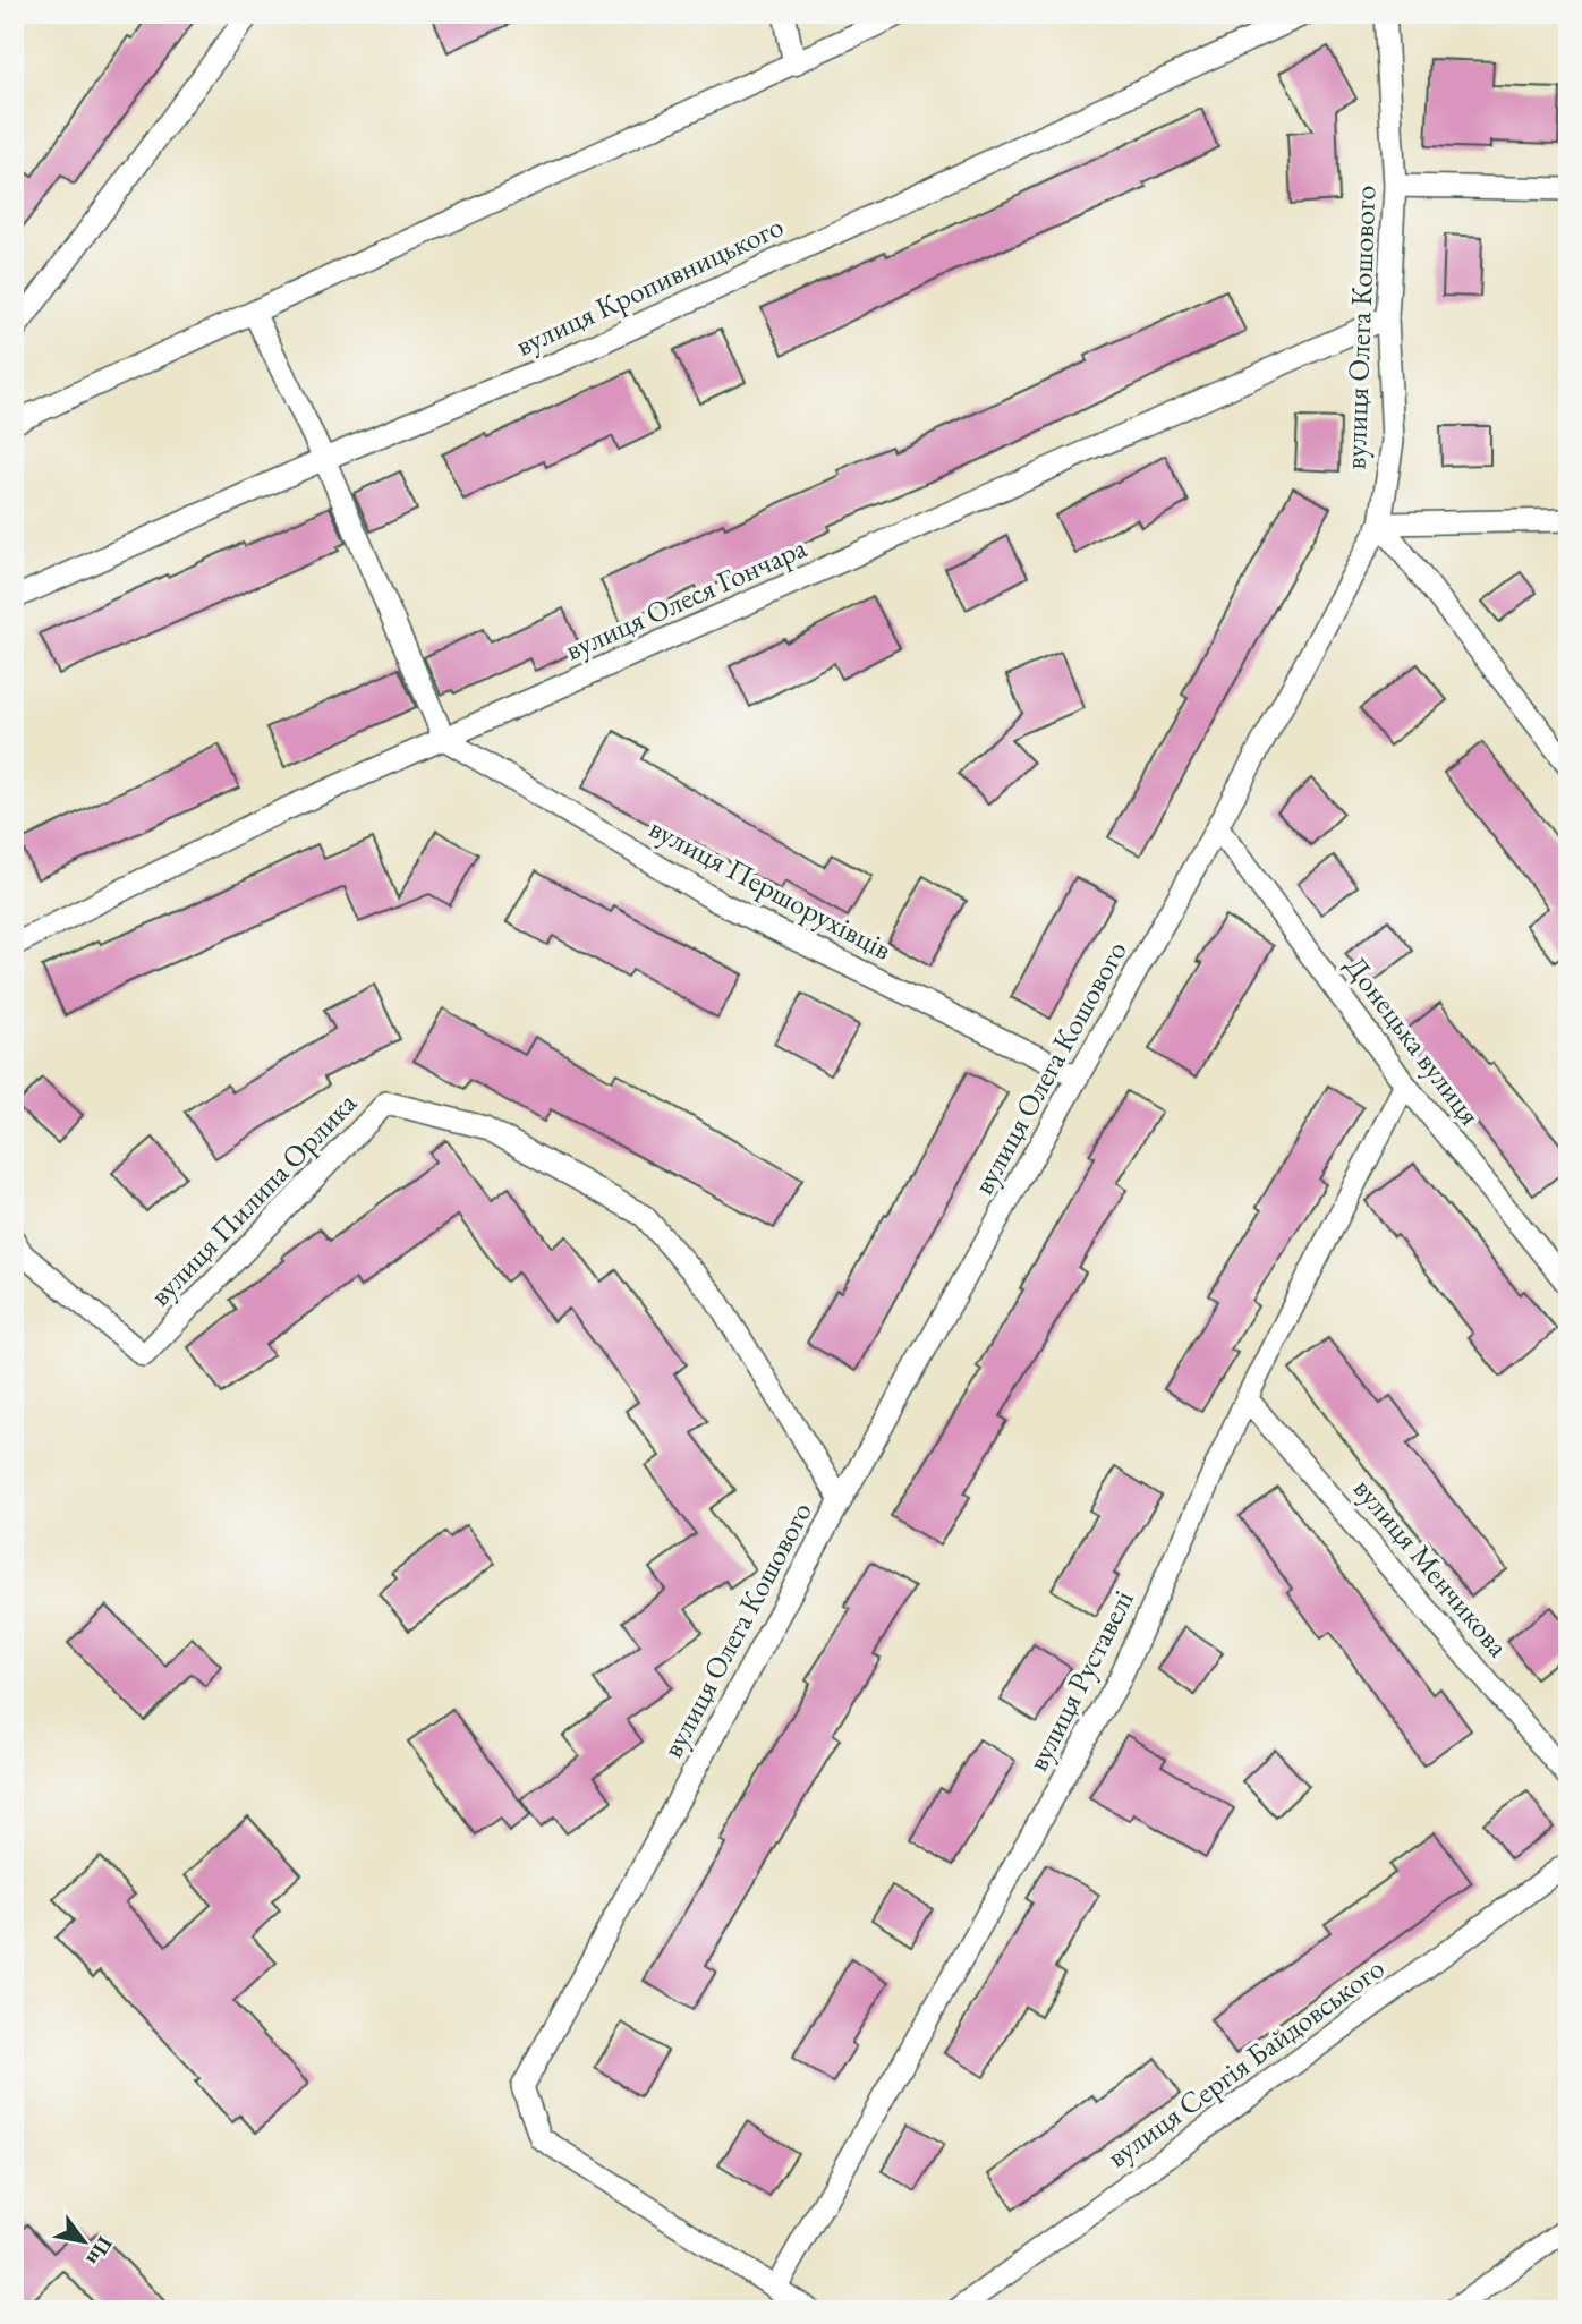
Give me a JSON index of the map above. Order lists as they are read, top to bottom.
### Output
{
  "streets": {
    "street": [
      "вулиця Кропивницького",
      "вулиця Олега Кошового",
      "вулиця Олеся Гончара",
      "вулиця Першорухівців",
      "Донецька вулиця",
      "вулиця Пилипа Орлика",
      "вулиця Менчикова",
      "вулиця Руставелі",
      "вулиця Сергія Байдовського"
    ]
  },
  "crossings": [
    ["вулиця Олега Кошового", "вулиця Олеся Гончара"],
    ["вулиця Олега Кошового", "вулиця Першорухівців"],
    ["вулиця Олега Кошового", "Донецька вулиця"],
    ["вулиця Олега Кошового", "вулиця Пилипа Орлика"],
    ["вулиця Олега Кошового", "вулиця Руставелі"],
    ["вулиця Олеся Гончара", "вулиця Першорухівців"],
    ["Донецька вулиця", "вулиця Руставелі"],
    ["вулиця Менчикова", "вулиця Руставелі"]
  ],
  "north": "bottom right"
}
